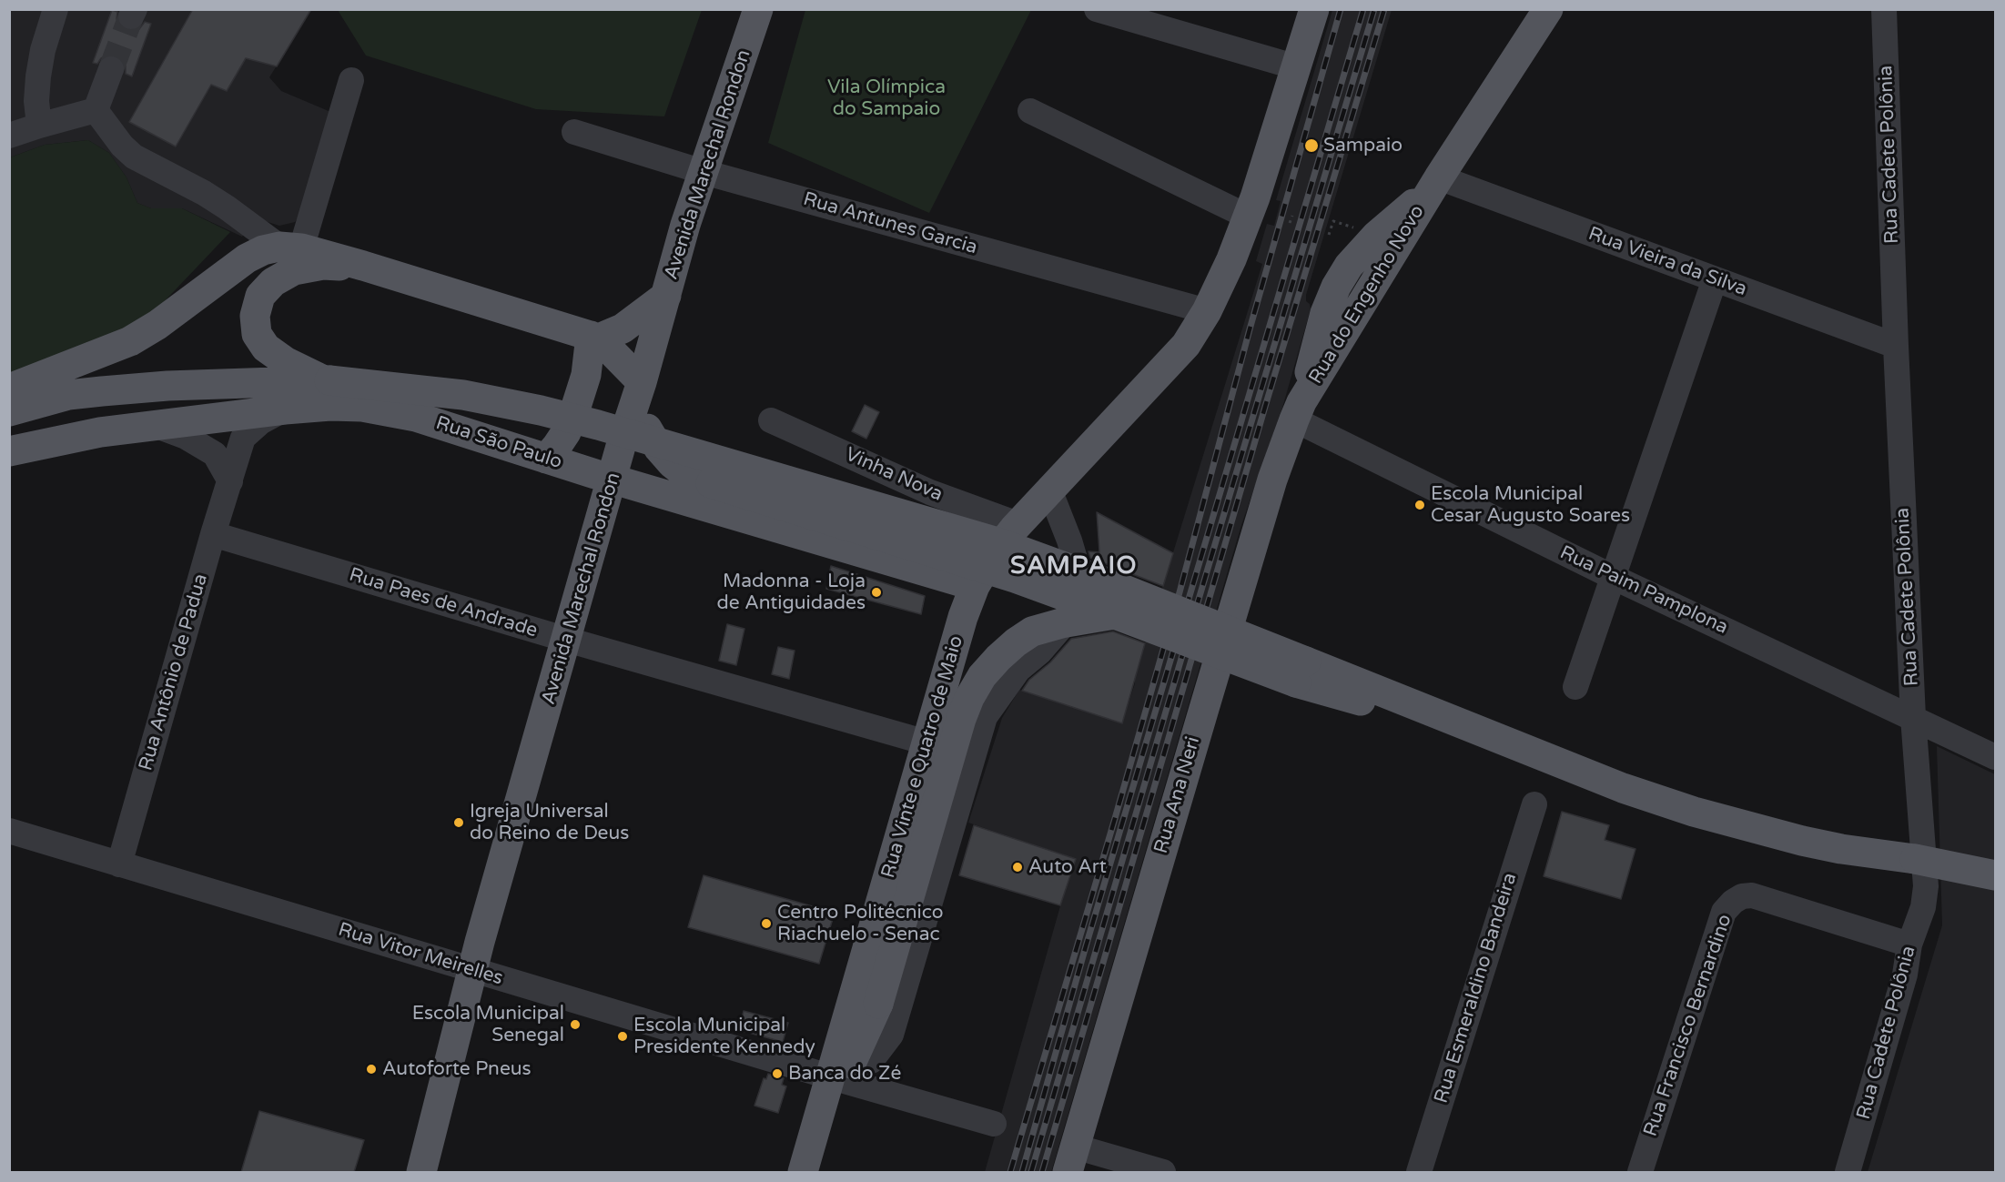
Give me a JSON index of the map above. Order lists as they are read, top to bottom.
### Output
{
  "streets": {
    "main road": [
      "Avenida Marechal Rondon",
      "Rua do Engenho Novo",
      "Rua São Paulo",
      "Rua Vinte e Quatro de Maio",
      "Rua Ana Neri"
    ],
    "street": [
      "Rua Cadete Polônia",
      "Rua Antunes Garcia",
      "Rua Vieira da Silva",
      "Vinha Nova",
      "Rua Paim Pamplona",
      "Rua Paes de Andrade",
      "Rua Antônio de Padua",
      "Rua Vitor Meirelles",
      "Rua Esmeraldino Bandeira",
      "Rua Francisco Bernardino"
    ]
  },
  "crossings": [
    ["Rua Cadete Polônia", "Rua Vieira da Silva"],
    ["Rua Cadete Polônia", "Rua Paim Pamplona"],
    ["Rua Cadete Polônia", "Rua Francisco Bernardino"],
    ["Avenida Marechal Rondon", "Rua Antunes Garcia"],
    ["Avenida Marechal Rondon", "Rua São Paulo"],
    ["Avenida Marechal Rondon", "Rua Paes de Andrade"],
    ["Avenida Marechal Rondon", "Rua Vitor Meirelles"],
    ["Rua Antunes Garcia", "Rua Vinte e Quatro de Maio"],
    ["Rua Vieira da Silva", "Rua do Engenho Novo"],
    ["Rua do Engenho Novo", "Rua Paim Pamplona"],
    ["Rua do Engenho Novo", "Rua Ana Neri"],
    ["Rua São Paulo", "Rua Antônio de Padua"],
    ["Rua São Paulo", "Rua Vinte e Quatro de Maio"],
    ["Vinha Nova", "Rua Vinte e Quatro de Maio"],
    ["Rua Paim Pamplona", "Rua Ana Neri"],
    ["Rua Paes de Andrade", "Rua Antônio de Padua"],
    ["Rua Paes de Andrade", "Rua Vinte e Quatro de Maio"],
    ["Rua Antônio de Padua", "Rua Vitor Meirelles"],
    ["Rua Vinte e Quatro de Maio", "Rua Vitor Meirelles"]
  ],
  "districts": ["SAMPAIO"],
  "parks": ["Vila Olímpica do Sampaio"],
  "places": [
    "Sampaio",
    "Escola Municipal Cesar Augusto Soares",
    "Madonna - Loja de Antiguidades",
    "Igreja Universal do Reino de Deus",
    "Auto Art",
    "Centro Politécnico Riachuelo - Senac",
    "Escola Municipal Senegal",
    "Escola Municipal Presidente Kennedy",
    "Autoforte Pneus",
    "Banca do Zé"
  ]
}
